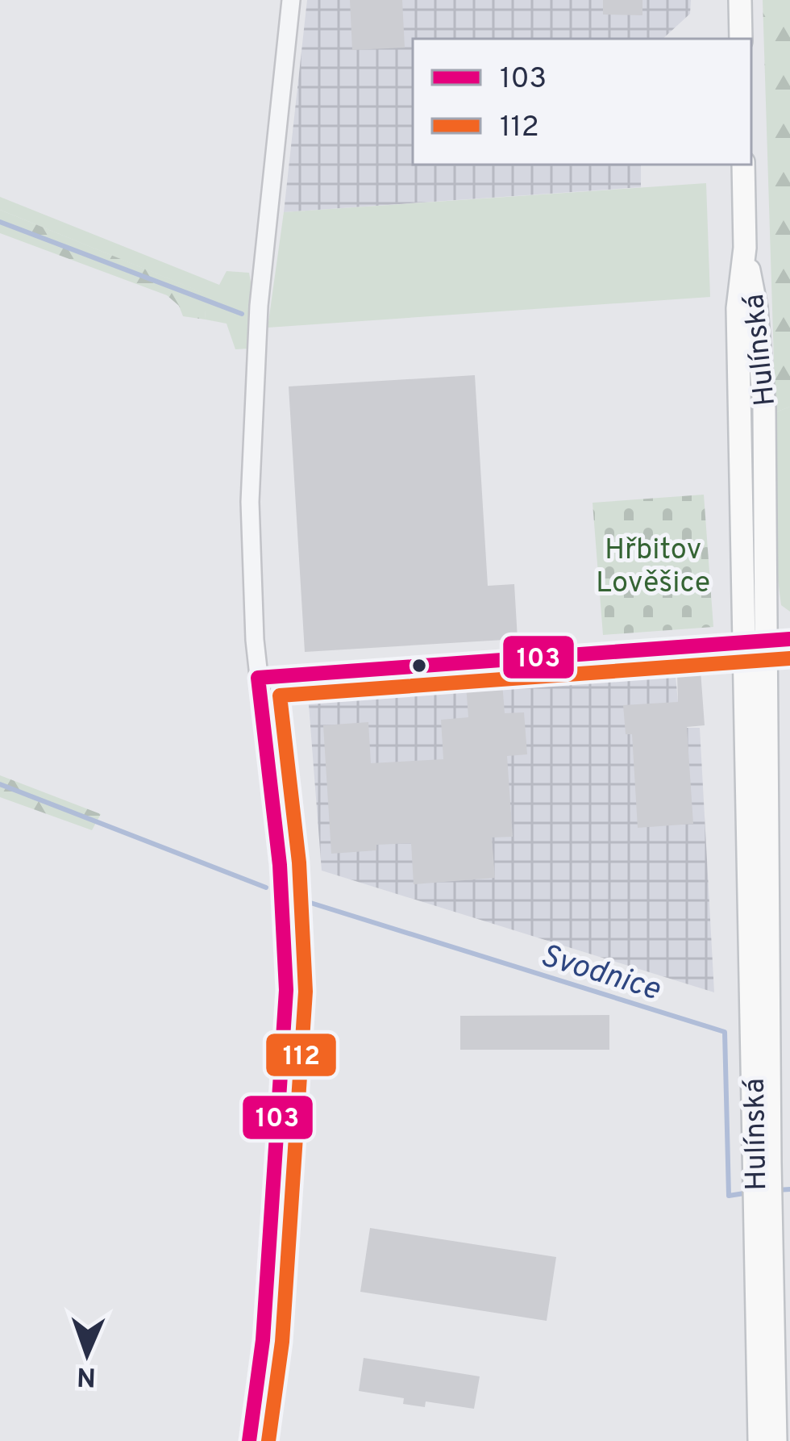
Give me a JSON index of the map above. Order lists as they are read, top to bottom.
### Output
{
  "streets": {
    "main road": ["Hulínská"]
  },
  "water": ["Svodnice"],
  "parks": ["Hřbitov Lověšice"],
  "lines": ["transit line 103", "transit line 112"],
  "legend": ["103", "112"],
  "north": "bottom"
}
